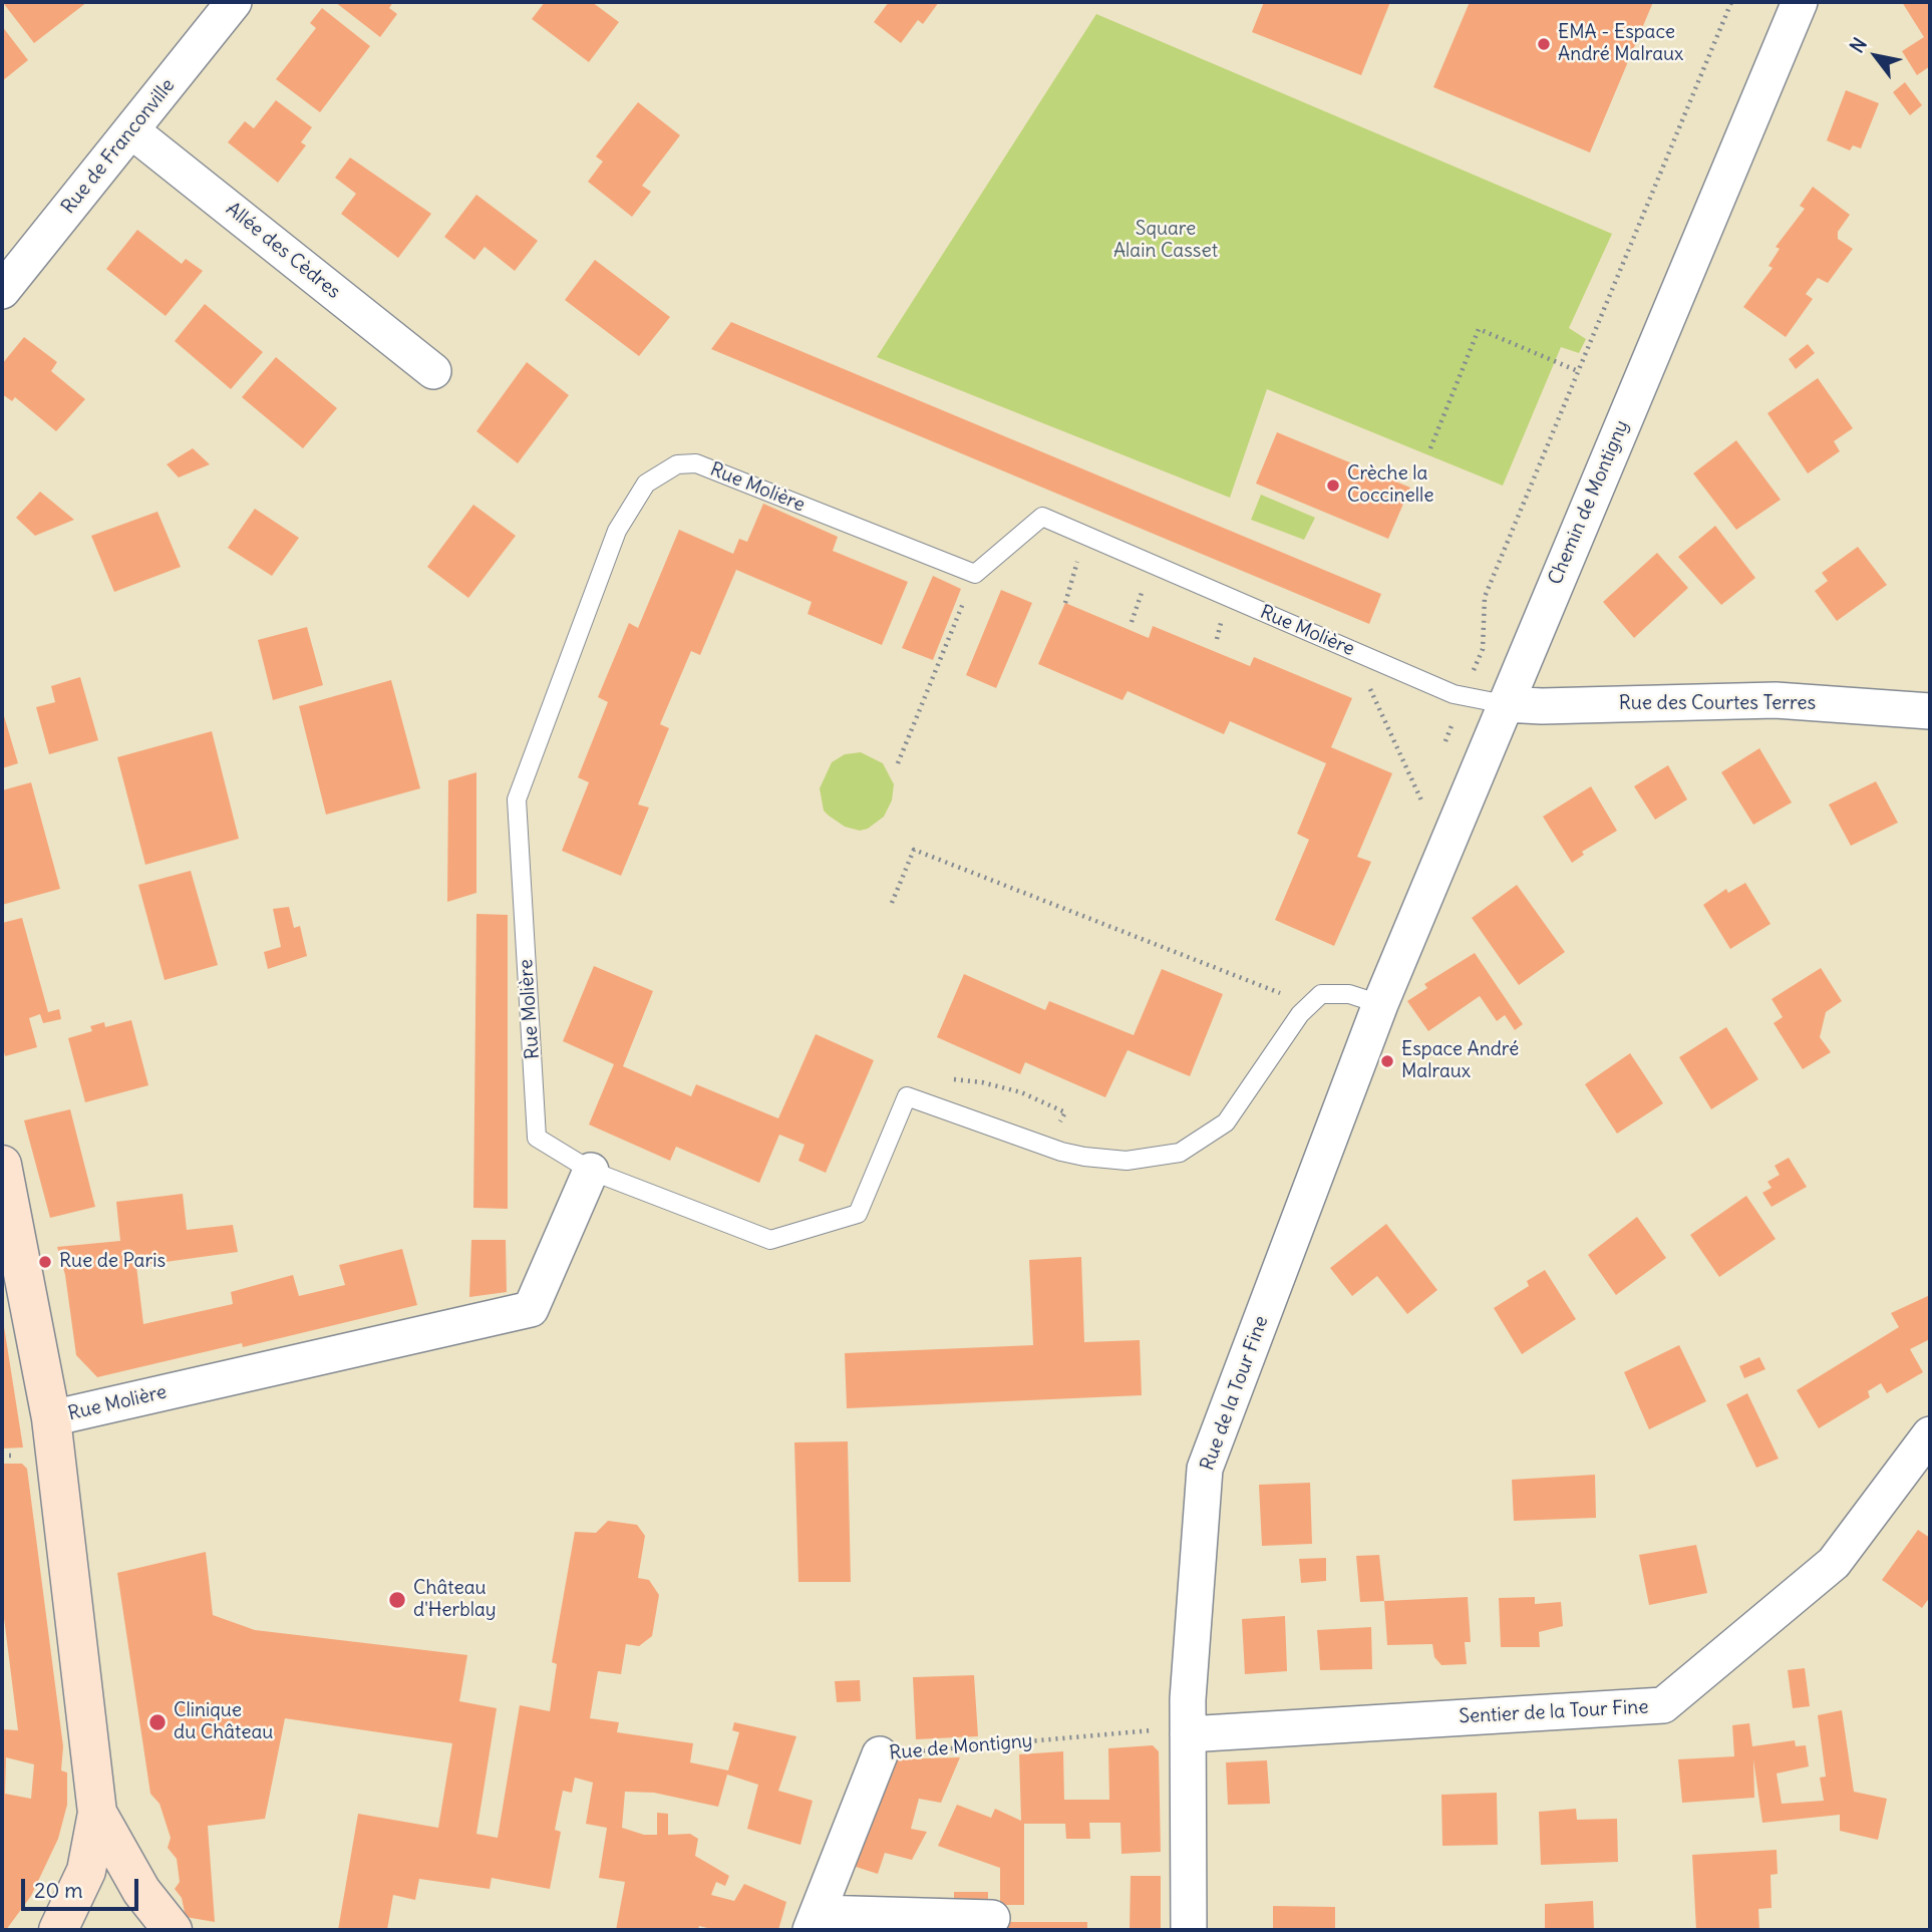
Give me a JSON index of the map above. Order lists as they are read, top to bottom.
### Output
{
  "streets": {
    "street": [
      "Rue de Franconville",
      "Allée des Cèdres",
      "Rue Molière",
      "Chemin de Montigny",
      "Rue des Courtes Terres",
      "Rue de la Tour Fine",
      "Sentier de la Tour Fine",
      "Rue de Montigny"
    ]
  },
  "crossings": [
    ["Rue de Franconville", "Allée des Cèdres"],
    ["Rue Molière", "Chemin de Montigny"],
    ["Rue Molière", "Rue des Courtes Terres"],
    ["Chemin de Montigny", "Rue des Courtes Terres"],
    ["Chemin de Montigny", "Rue de la Tour Fine"],
    ["Rue de la Tour Fine", "Sentier de la Tour Fine"],
    ["Rue de la Tour Fine", "Rue de Montigny"],
    ["Sentier de la Tour Fine", "Rue de Montigny"]
  ],
  "parks": ["Square Alain Casset"],
  "places": [
    "EMA - Espace André Malraux",
    "Crèche la Coccinelle",
    "Espace André Malraux",
    "Rue de Paris",
    "Château d'Herblay",
    "Clinique du Château"
  ],
  "scale_bar": "20 m",
  "north": "top left"
}
